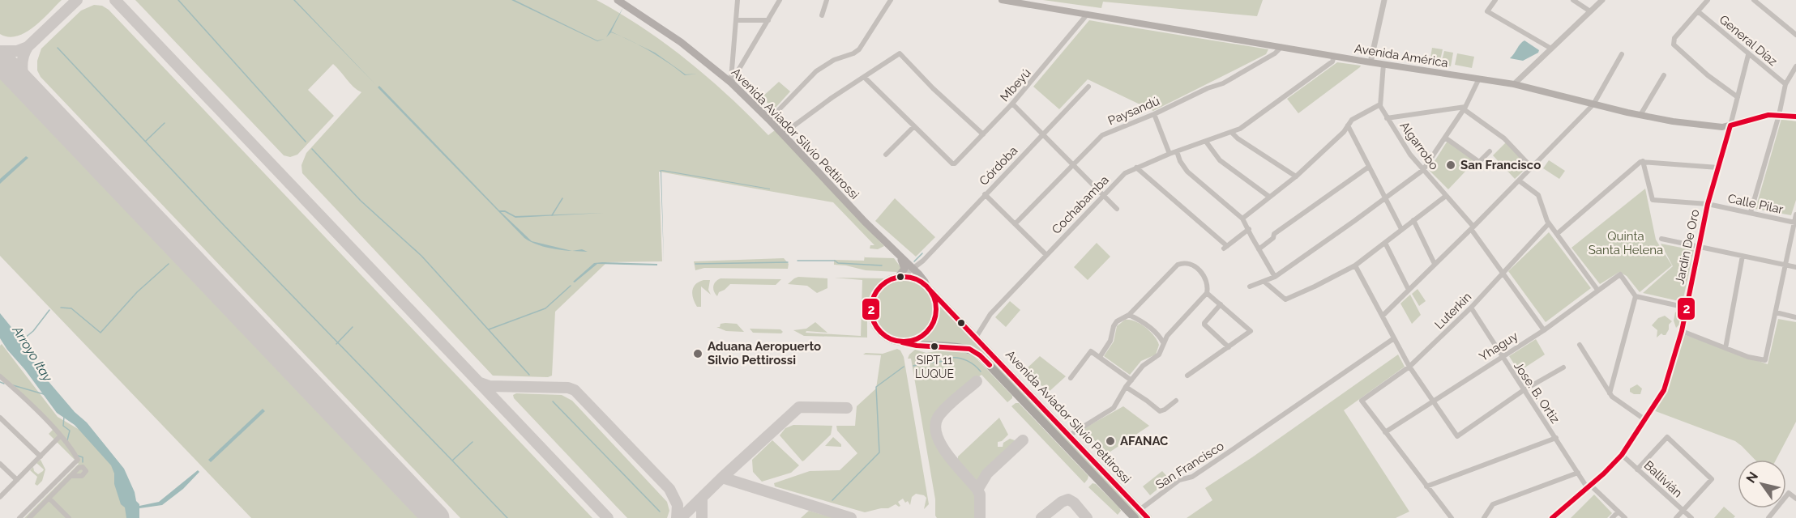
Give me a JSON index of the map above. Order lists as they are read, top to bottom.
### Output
{
  "streets": {
    "highway": ["Avenida Aviador Silvio Pettirossi"],
    "main road": ["Avenida América"],
    "street": [
      "General Díaz",
      "Mbeyú",
      "Paysandú",
      "Algarrobo",
      "Córdoba",
      "Calle Pilar",
      "Cochabamba",
      "Jardin De Oro",
      "Luterkin",
      "Yhaguy",
      "Jose. B. Ortiz",
      "San Francisco",
      "Ballivián"
    ]
  },
  "crossings": [
    ["General Díaz", "Jardin De Oro"],
    ["Avenida América", "Mbeyú"],
    ["Avenida América", "Paysandú"],
    ["Avenida América", "Algarrobo"],
    ["Avenida América", "Cochabamba"],
    ["Avenida América", "Jardin De Oro"],
    ["Avenida Aviador Silvio Pettirossi", "Córdoba"],
    ["Avenida Aviador Silvio Pettirossi", "Cochabamba"],
    ["Avenida Aviador Silvio Pettirossi", "San Francisco"],
    ["Algarrobo", "Luterkin"],
    ["Algarrobo", "Yhaguy"],
    ["Calle Pilar", "Jardin De Oro"],
    ["Jardin De Oro", "Jose. B. Ortiz"],
    ["Jardin De Oro", "Ballivián"],
    ["Luterkin", "Yhaguy"],
    ["Luterkin", "Jose. B. Ortiz"],
    ["Yhaguy", "Jose. B. Ortiz"]
  ],
  "water": ["Arroyo Itay"],
  "parks": ["Quinta Santa Helena"],
  "places": [
    "San Francisco",
    "SIPT 11 LUQUE",
    "Aduana Aeropuerto Silvio Pettirossi",
    "AFANAC"
  ],
  "lines": ["transit line 2"],
  "north": "top left"
}
